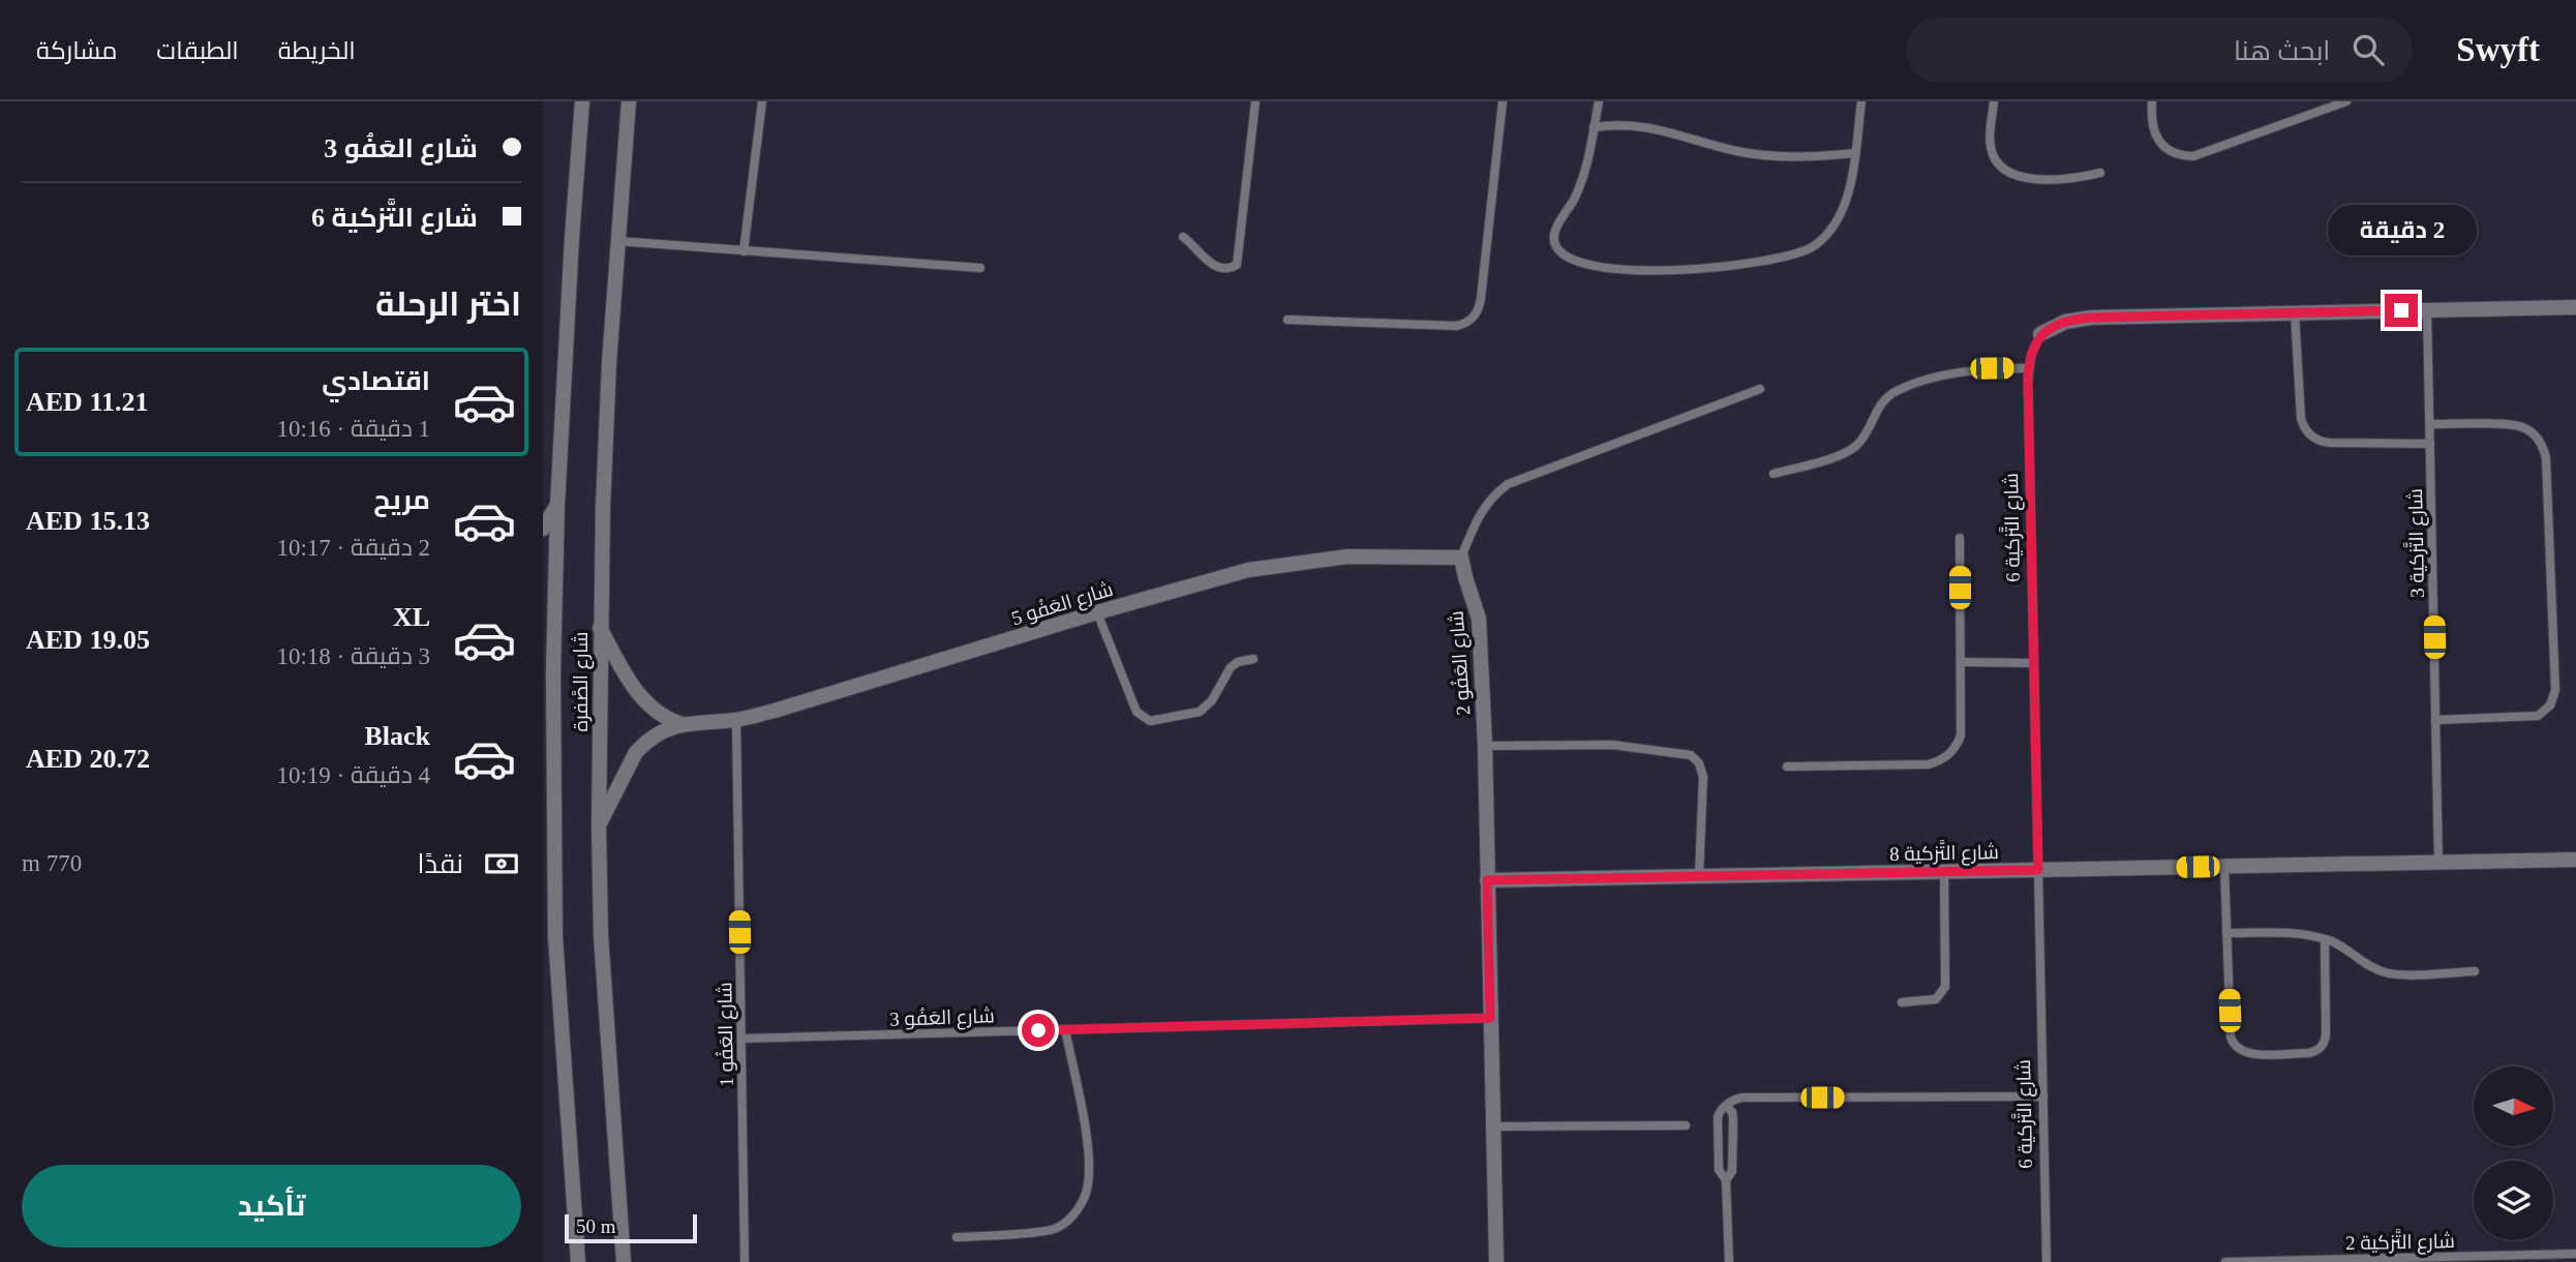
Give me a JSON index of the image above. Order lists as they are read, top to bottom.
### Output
{
  "streets": {
    "street": [
      "شارع التَّزكية 6",
      "شارع العَفُو 5",
      "شارع العَفُو 2",
      "شارع الصَّفرة",
      "شارع التَّزكية 8"
    ],
    "lane": [
      "شارع التَّزكية 3",
      "شارع العَفُو 3",
      "شارع العَفُو 1",
      "شارع التَّزكية 2"
    ]
  },
  "crossings": [
    ["شارع التَّزكية 6", "شارع التَّزكية 3"],
    ["شارع التَّزكية 6", "شارع التَّزكية 8"],
    ["شارع التَّزكية 3", "شارع التَّزكية 8"],
    ["شارع العَفُو 5", "شارع العَفُو 2"],
    ["شارع العَفُو 5", "شارع الصَّفرة"],
    ["شارع العَفُو 5", "شارع العَفُو 1"],
    ["شارع العَفُو 2", "شارع التَّزكية 8"],
    ["شارع العَفُو 2", "شارع العَفُو 3"],
    ["شارع العَفُو 3", "شارع العَفُو 1"]
  ],
  "scale_bar": "50 m",
  "north": "right",
  "page": {
    "header": "Swyft",
    "search": "ابحث هنا",
    "nav": ["الخريطة", "الطبقات", "مشاركة"],
    "banner": ["شارع العَفُو 3", "شارع التَّزكية 6"],
    "bubble": "2 دقيقة",
    "heading": "اختر الرحلة",
    "list": [
      {
        "name": "اقتصادي",
        "note": "1 دقيقة · 10:16",
        "value": "AED 11.21"
      },
      {
        "name": "مريح",
        "note": "2 دقيقة · 10:17",
        "value": "AED 15.13"
      },
      {
        "name": "XL",
        "note": "3 دقيقة · 10:18",
        "value": "AED 19.05"
      },
      {
        "name": "Black",
        "note": "4 دقيقة · 10:19",
        "value": "AED 20.72"
      }
    ],
    "pay": ["نقدًا", "770 m"],
    "buttons": "تأكيد",
    "scale": "50 m"
  }
}
